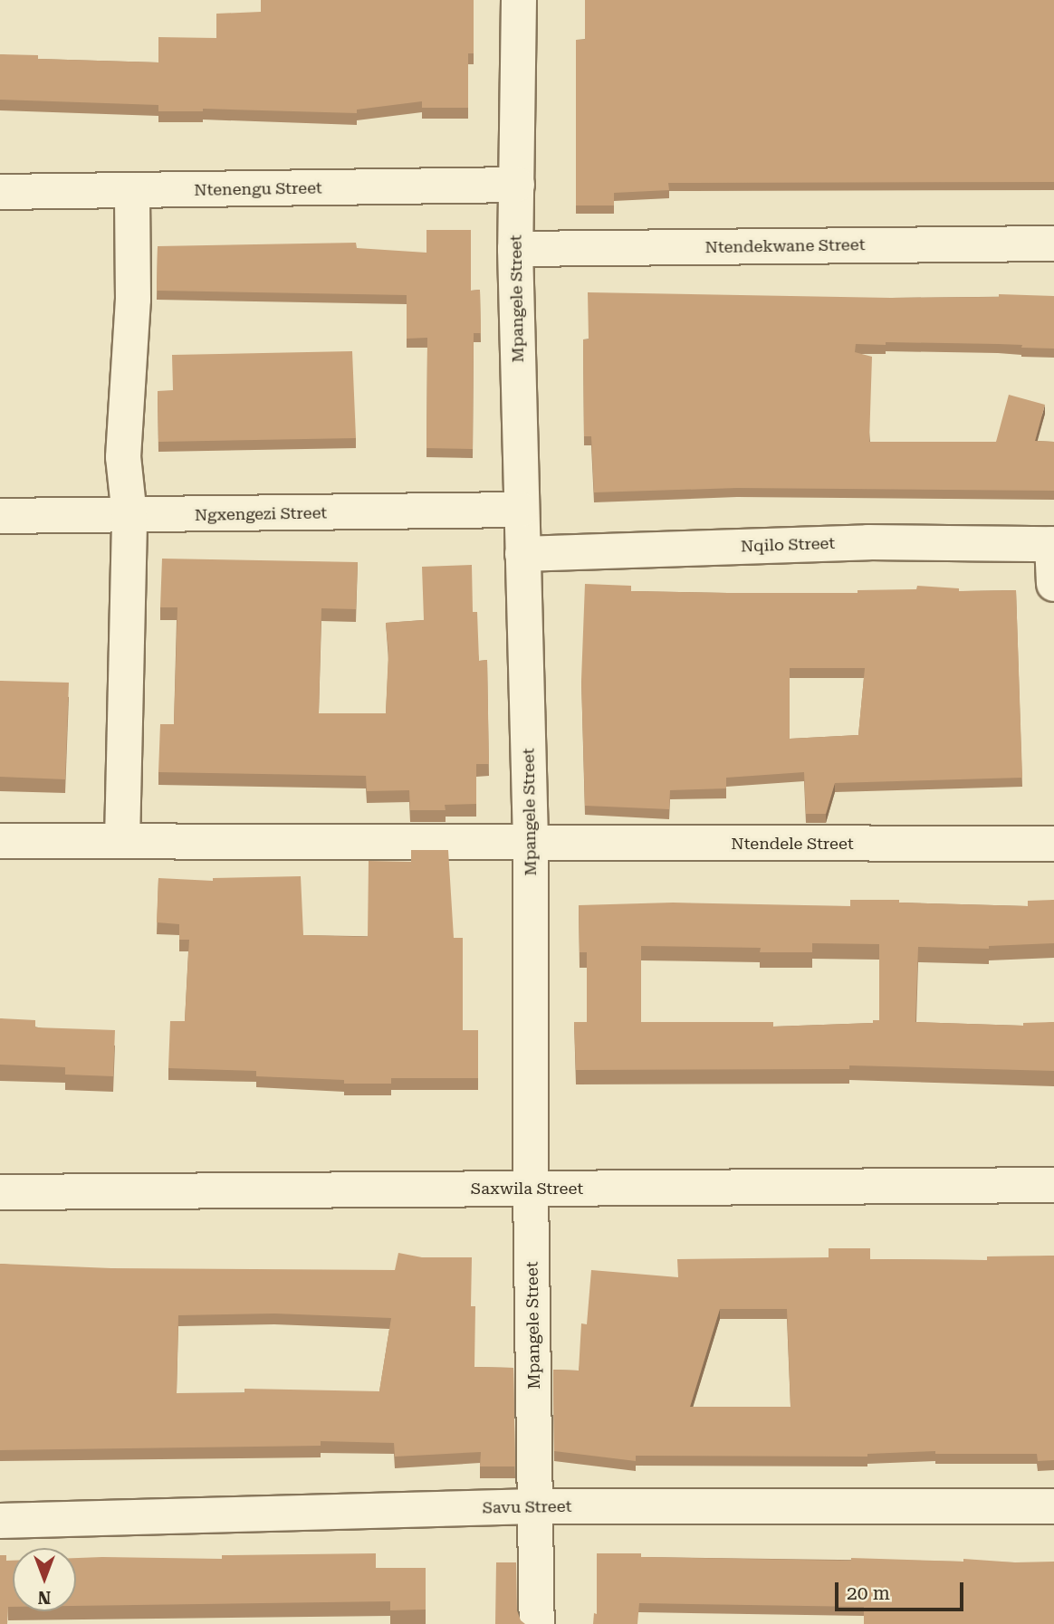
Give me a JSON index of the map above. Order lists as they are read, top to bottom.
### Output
{
  "streets": {
    "street": [
      "Ntenengu Street",
      "Ntendekwane Street",
      "Mpangele Street",
      "Ngxengezi Street",
      "Nqilo Street",
      "Ntendele Street",
      "Saxwila Street",
      "Savu Street"
    ]
  },
  "crossings": [
    ["Ntenengu Street", "Mpangele Street"],
    ["Ntendekwane Street", "Mpangele Street"],
    ["Mpangele Street", "Ngxengezi Street"],
    ["Mpangele Street", "Nqilo Street"],
    ["Mpangele Street", "Ntendele Street"],
    ["Mpangele Street", "Saxwila Street"],
    ["Mpangele Street", "Savu Street"]
  ],
  "scale_bar": "20 m",
  "north": "bottom"
}
